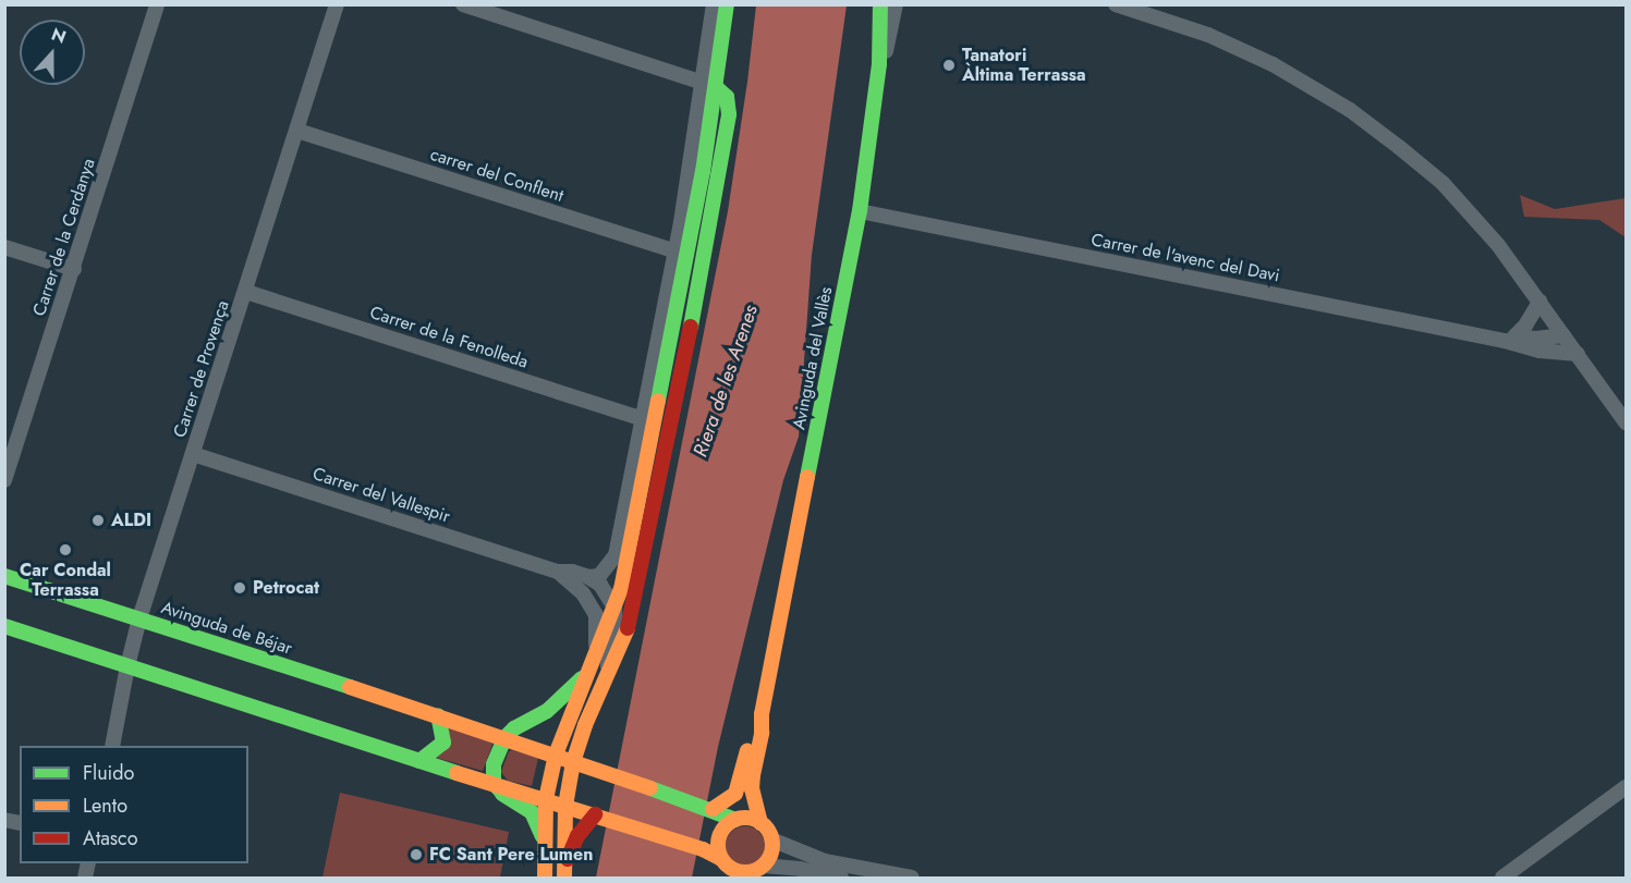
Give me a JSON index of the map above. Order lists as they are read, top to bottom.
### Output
{
  "streets": {
    "main road": ["Avinguda del Vallès", "Avinguda de Béjar"],
    "street": [
      "carrer del Conflent",
      "Carrer de la Cerdanya",
      "Carrer de l'avenc del Davi",
      "Carrer de la Fenolleda",
      "Carrer de Provença",
      "Carrer del Vallespir"
    ]
  },
  "crossings": [
    ["carrer del Conflent", "Carrer de Provença"],
    ["Carrer de l'avenc del Davi", "Avinguda del Vallès"],
    ["Carrer de la Fenolleda", "Carrer de Provença"],
    ["Carrer de Provença", "Carrer del Vallespir"],
    ["Carrer de Provença", "Avinguda de Béjar"]
  ],
  "water": ["Riera de les Arenes"],
  "places": [
    "Tanatori Àltima Terrassa",
    "ALDI",
    "Car Condal Terrassa",
    "Petrocat",
    "FC Sant Pere Lumen"
  ],
  "legend": ["Fluido", "Lento", "Atasco"],
  "north": "top"
}
